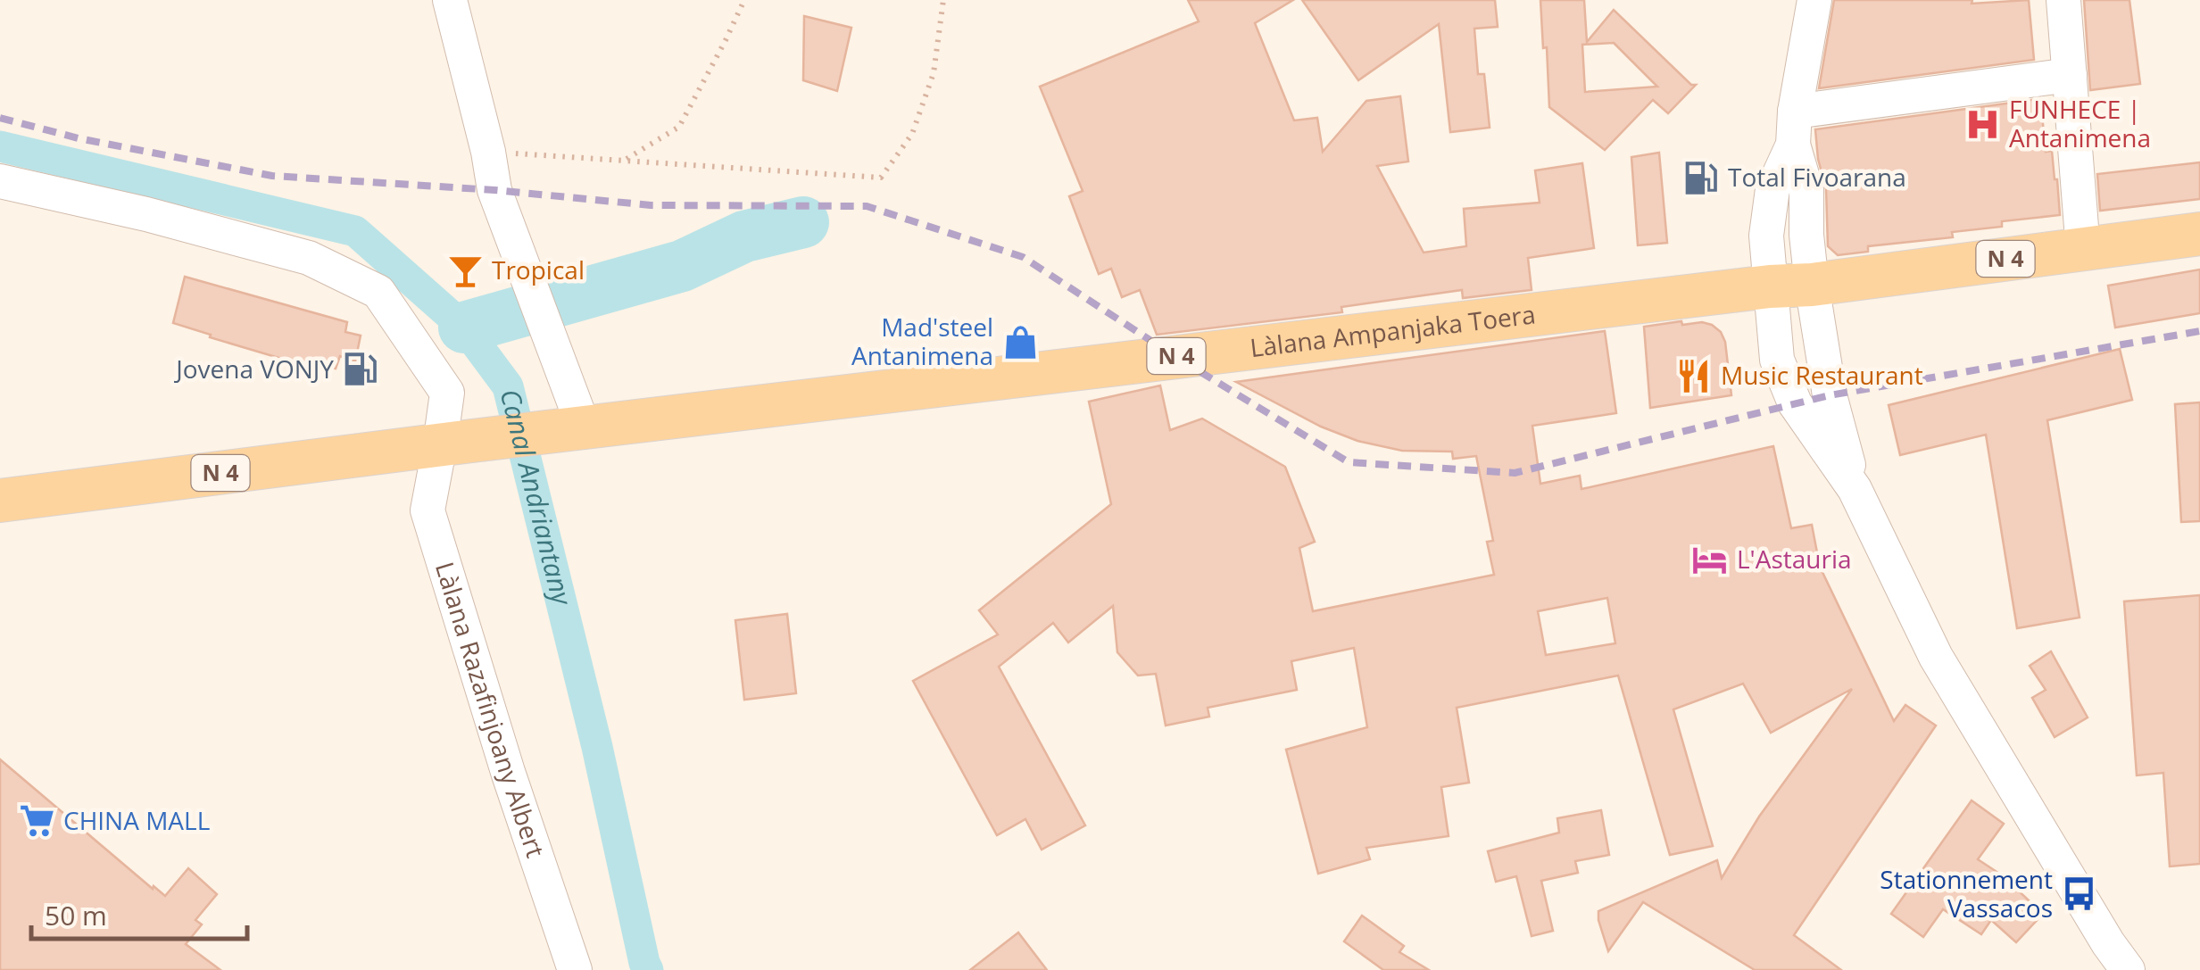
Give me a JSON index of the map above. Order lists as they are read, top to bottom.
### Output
{
  "streets": {
    "main road": ["N 4", "Làlana Ampanjaka Toera"],
    "street": ["Làlana Razafinjoany Albert"]
  },
  "crossings": [
    ["N 4", "Làlana Ampanjaka Toera"],
    ["N 4", "Làlana Razafinjoany Albert"]
  ],
  "water": ["Canal Andriantany"],
  "places": {
    "hospital": ["FUNHECE | Antanimena"],
    "fuel station": ["Total Fivoarana", "Jovena VONJY"],
    "bar": ["Tropical"],
    "shop": ["Mad'steel Antanimena"],
    "restaurant": ["Music Restaurant"],
    "hotel": ["L'Astauria"],
    "supermarket": ["CHINA MALL"],
    "bus stop": ["Stationnement Vassacos"]
  },
  "scale_bar": "50 m"
}
